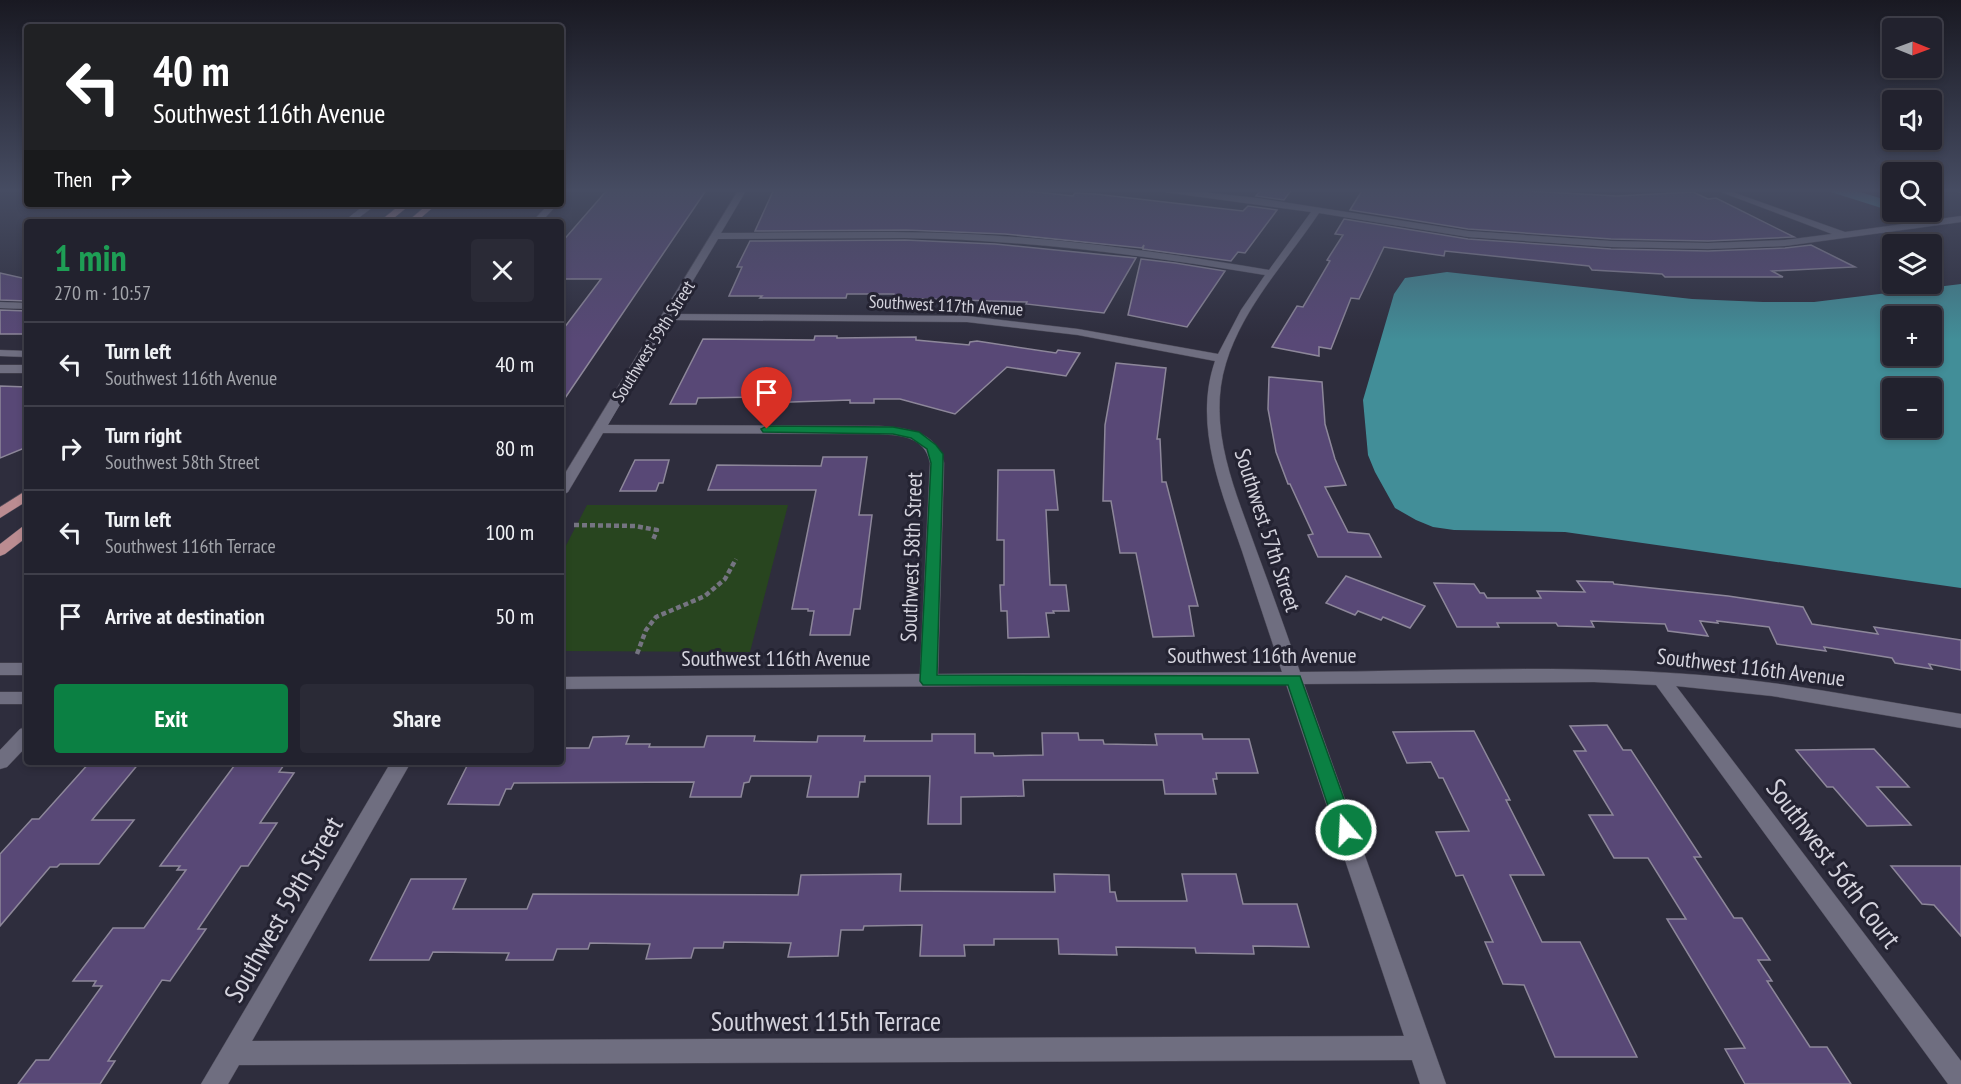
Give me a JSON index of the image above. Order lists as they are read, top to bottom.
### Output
{
  "streets": {
    "street": [
      "Southwest 117th Avenue",
      "Southwest 59th Street",
      "Southwest 57th Street",
      "Southwest 58th Street",
      "Southwest 116th Avenue",
      "Southwest 56th Court",
      "Southwest 115th Terrace"
    ]
  },
  "crossings": [
    ["Southwest 117th Avenue", "Southwest 59th Street"],
    ["Southwest 117th Avenue", "Southwest 57th Street"],
    ["Southwest 59th Street", "Southwest 58th Street"],
    ["Southwest 59th Street", "Southwest 115th Terrace"],
    ["Southwest 57th Street", "Southwest 116th Avenue"],
    ["Southwest 57th Street", "Southwest 115th Terrace"],
    ["Southwest 58th Street", "Southwest 116th Avenue"],
    ["Southwest 116th Avenue", "Southwest 56th Court"]
  ],
  "north": "right",
  "page": {
    "map_buttons": ["+", "−"],
    "turn": ["40 m", "Southwest 116th Avenue"],
    "then": "Then",
    "heading": ["1 min", "270 m · 10:57"],
    "list": [
      {
        "name": "Turn left",
        "note": "Southwest 116th Avenue",
        "value": "40 m"
      },
      {
        "name": "Turn right",
        "note": "Southwest 58th Street",
        "value": "80 m"
      },
      {
        "name": "Turn left",
        "note": "Southwest 116th Terrace",
        "value": "100 m"
      },
      {
        "name": "Arrive at destination",
        "value": "50 m"
      }
    ],
    "buttons": ["Exit", "Share"]
  }
}
